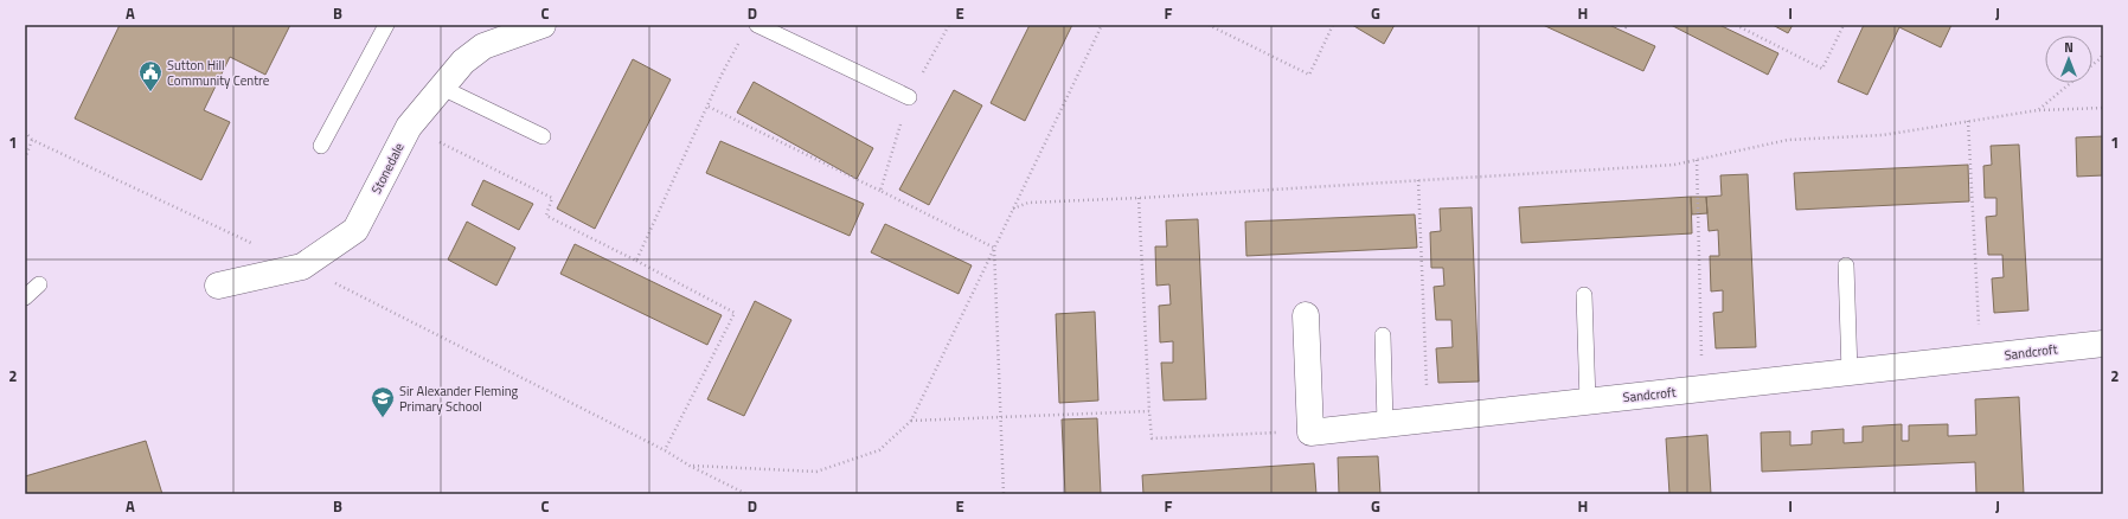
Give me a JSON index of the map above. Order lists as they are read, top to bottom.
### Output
{
  "streets": {
    "street": ["Stonedale", "Sandcroft"]
  },
  "places": {
    "public building": ["Sutton Hill Community Centre"],
    "school or university": ["Sir Alexander Fleming Primary School"]
  },
  "north": "top",
  "grid": {
    "columns": [
      "A",
      "B",
      "C",
      "D",
      "E",
      "F",
      "G",
      "H",
      "I",
      "J"
    ],
    "rows": ["1", "2"]
  }
}
